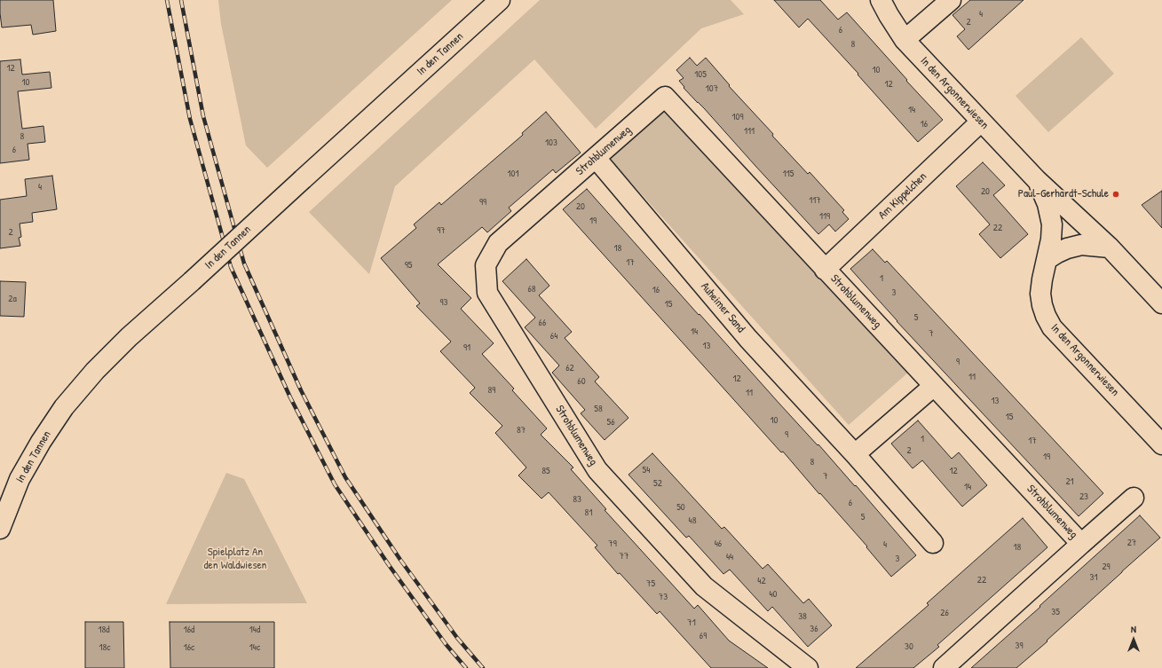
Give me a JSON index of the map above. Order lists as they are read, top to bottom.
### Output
{
  "streets": {
    "street": [
      "In den Tannen",
      "In den Argonnerwiesen",
      "Strohblumenweg",
      "Am Kippelchen",
      "Auheimer Sand"
    ]
  },
  "crossings": [
    ["In den Argonnerwiesen", "Am Kippelchen"],
    ["Strohblumenweg", "Am Kippelchen"],
    ["Strohblumenweg", "Auheimer Sand"]
  ],
  "parks": ["Spielplatz An den Waldwiesen"],
  "places": ["Paul-Gerhardt-Schule"],
  "house_numbers": [
    "4",
    "2",
    "6",
    "8",
    "12",
    "10",
    "105",
    "10",
    "12",
    "107",
    "14",
    "109",
    "16",
    "111",
    "8",
    "103",
    "6",
    "101",
    "115",
    "4",
    "20",
    "117",
    "99",
    "20",
    "119",
    "19",
    "22",
    "97",
    "2",
    "18",
    "17",
    "95",
    "1",
    "68",
    "16",
    "3",
    "2a",
    "93",
    "15",
    "5",
    "66",
    "14",
    "7",
    "64",
    "13",
    "91",
    "9",
    "62",
    "11",
    "12",
    "60",
    "89",
    "11",
    "13",
    "58",
    "15",
    "10",
    "56",
    "87",
    "9",
    "1",
    "17",
    "2",
    "19",
    "8",
    "54",
    "85",
    "12",
    "7",
    "21",
    "52",
    "14",
    "23",
    "83",
    "6",
    "50",
    "81",
    "5",
    "48",
    "27",
    "79",
    "46",
    "4",
    "18",
    "77",
    "44",
    "3",
    "29",
    "31",
    "22",
    "42",
    "75",
    "40",
    "73",
    "35",
    "26",
    "38",
    "71",
    "36",
    "18d",
    "16d",
    "14d",
    "69",
    "39",
    "30",
    "18c",
    "16c",
    "14c"
  ],
  "north": "top"
}
